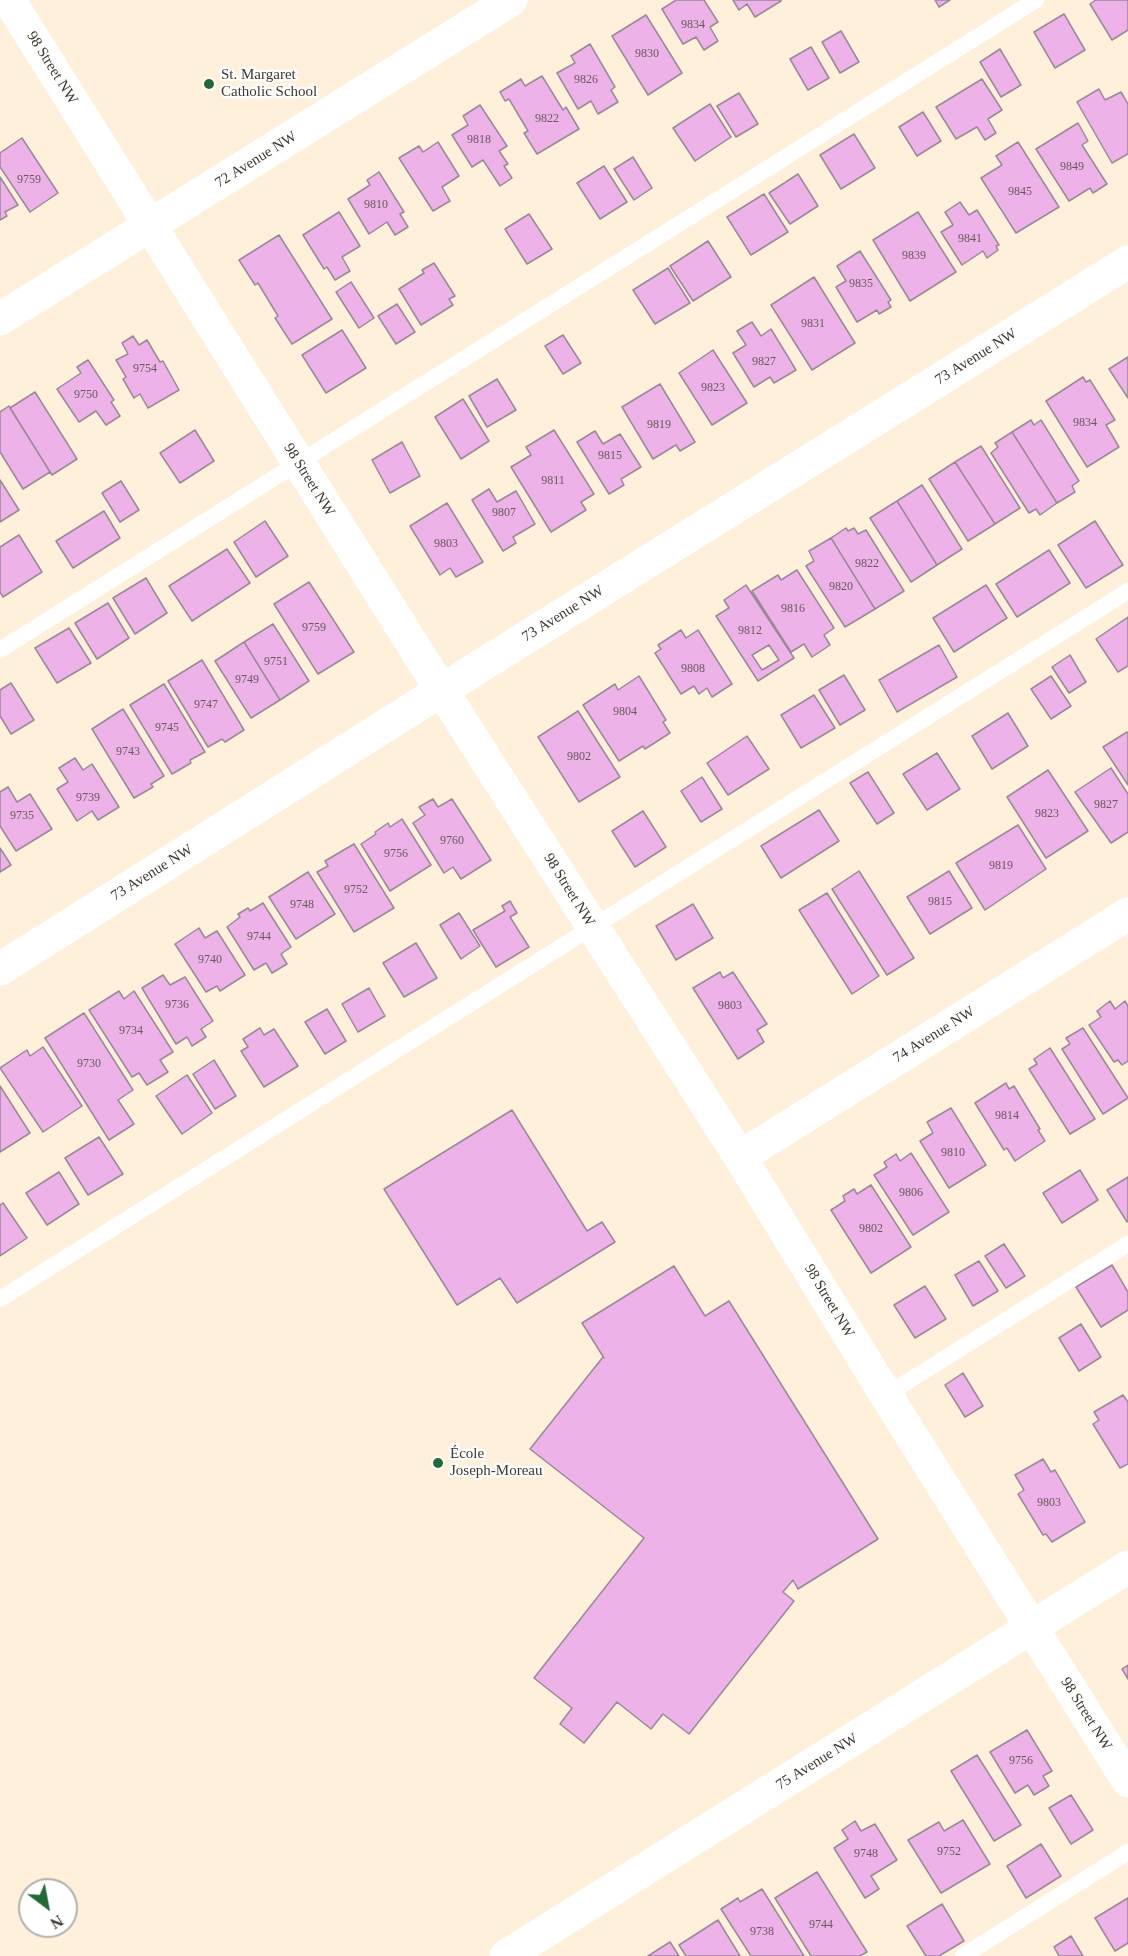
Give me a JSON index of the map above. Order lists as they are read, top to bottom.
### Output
{
  "streets": {
    "street": [
      "98 Street NW",
      "72 Avenue NW",
      "73 Avenue NW",
      "74 Avenue NW",
      "75 Avenue NW"
    ]
  },
  "crossings": [
    ["98 Street NW", "72 Avenue NW"],
    ["98 Street NW", "73 Avenue NW"],
    ["98 Street NW", "74 Avenue NW"],
    ["98 Street NW", "75 Avenue NW"]
  ],
  "places": ["St. Margaret Catholic School", "École Joseph-Moreau"],
  "house_numbers": [
    "9834",
    "9830",
    "9826",
    "9822",
    "9818",
    "9849",
    "9759",
    "9845",
    "9810",
    "9841",
    "9839",
    "9835",
    "9831",
    "9827",
    "9754",
    "9823",
    "9750",
    "9834",
    "9819",
    "9815",
    "9811",
    "9807",
    "9803",
    "9822",
    "9820",
    "9816",
    "9759",
    "9812",
    "9751",
    "9808",
    "9749",
    "9747",
    "9804",
    "9745",
    "9743",
    "9802",
    "9739",
    "9827",
    "9823",
    "9735",
    "9760",
    "9756",
    "9819",
    "9752",
    "9815",
    "9748",
    "9744",
    "9740",
    "9736",
    "9803",
    "9734",
    "9730",
    "9814",
    "9810",
    "9806",
    "9802",
    "9803",
    "9756",
    "9752",
    "9748",
    "9744",
    "9738"
  ],
  "north": "bottom right"
}
